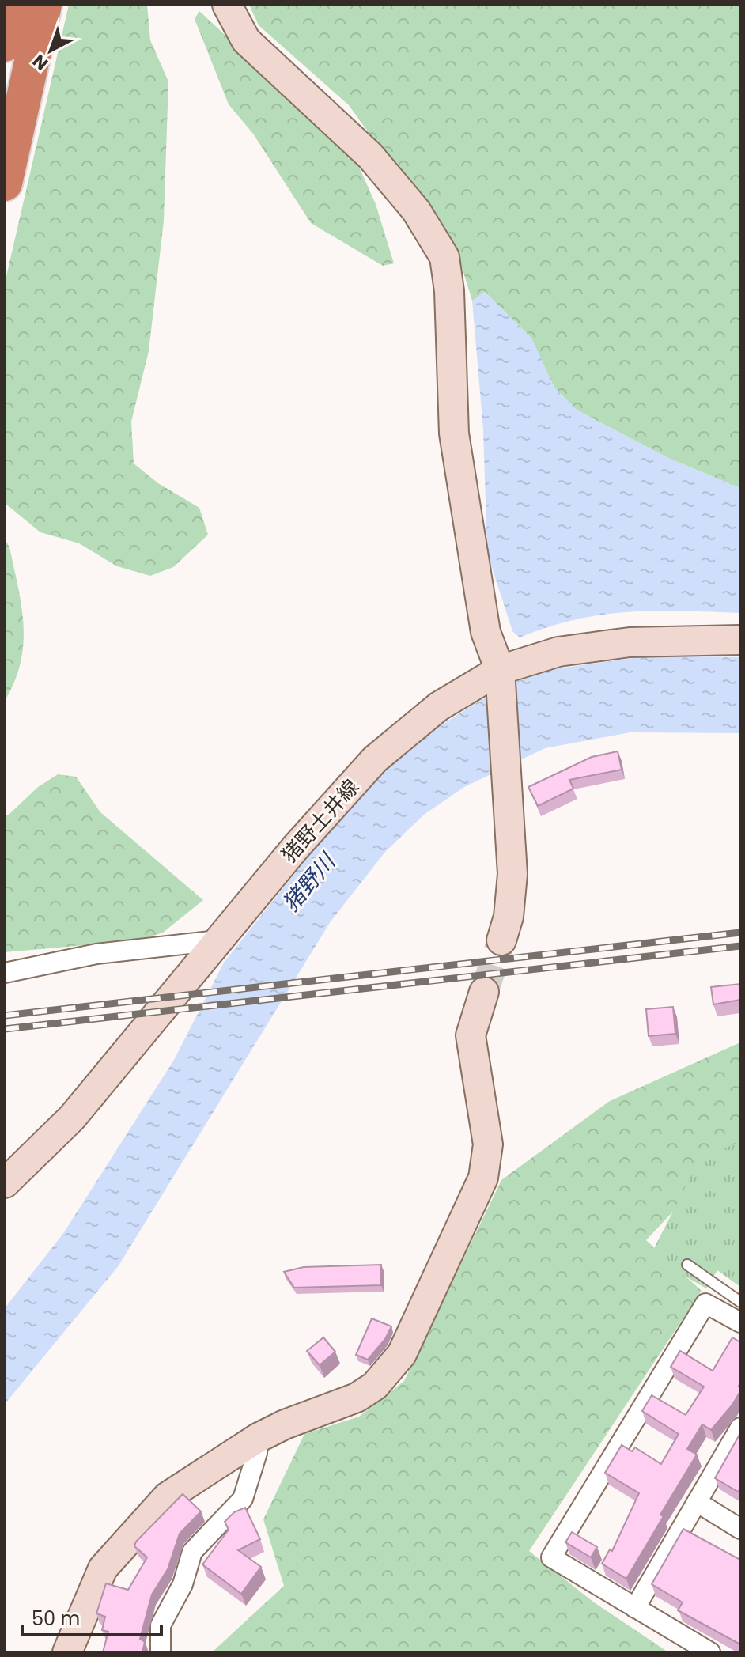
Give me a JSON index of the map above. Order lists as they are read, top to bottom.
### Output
{
  "streets": {
    "street": ["猪野土井線"]
  },
  "water": ["猪野川"],
  "scale_bar": "50 m",
  "north": "bottom left"
}
